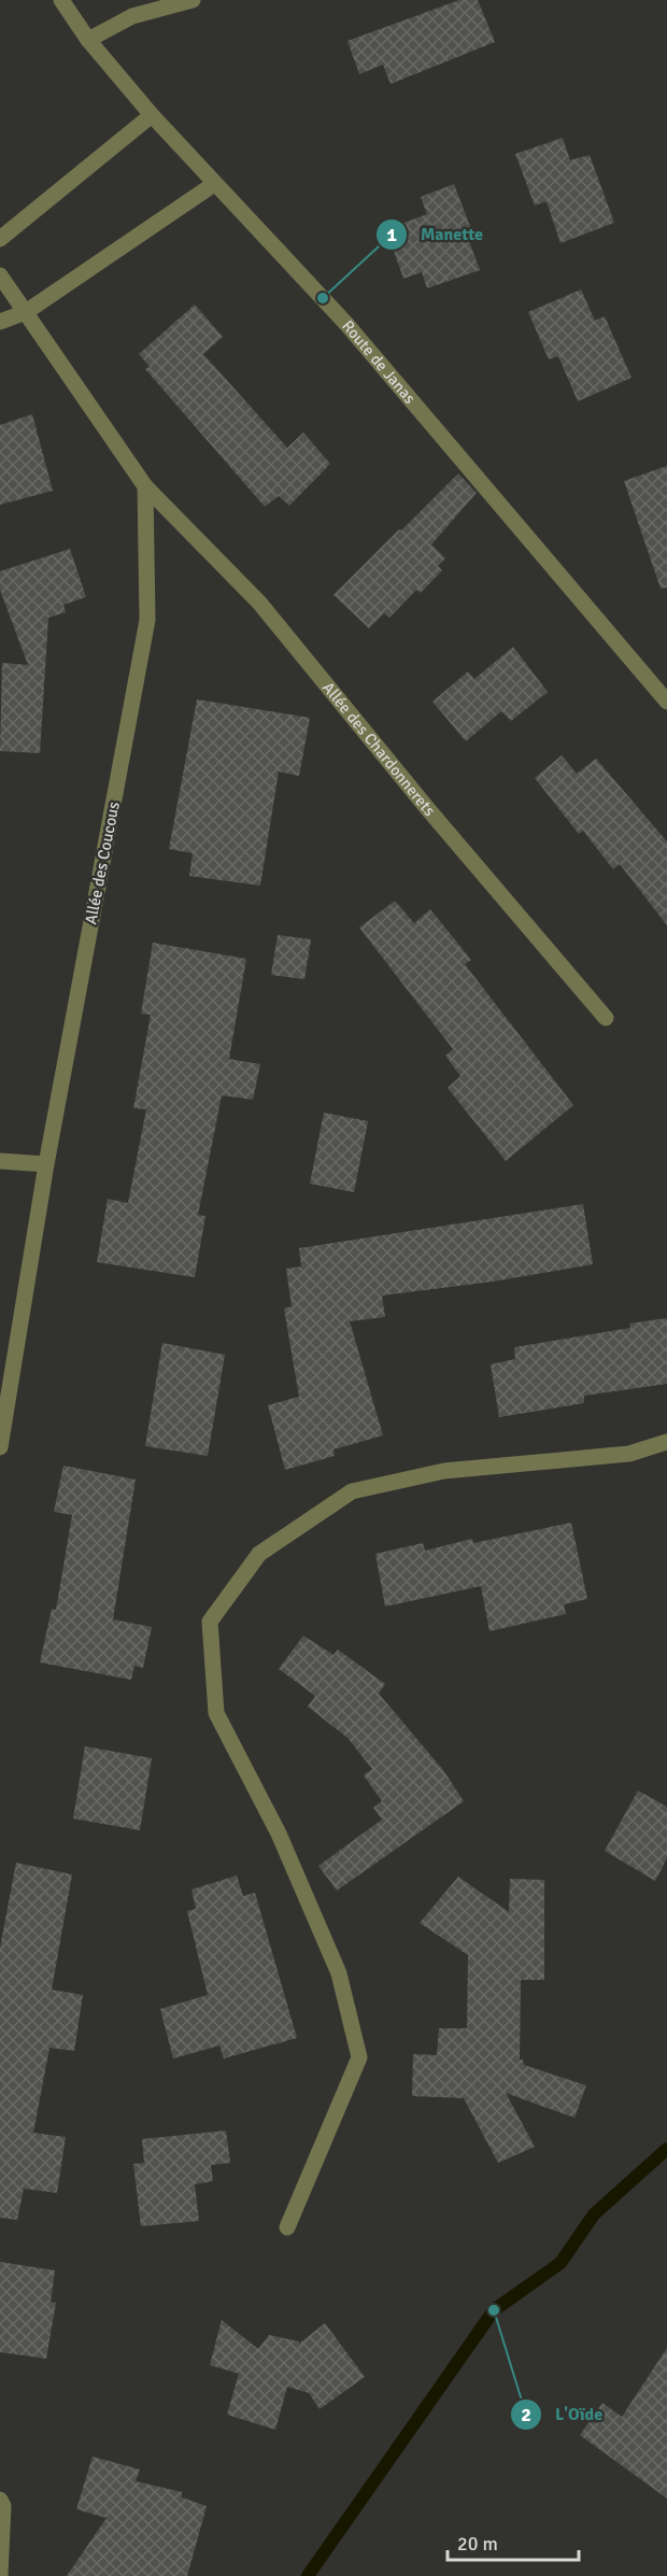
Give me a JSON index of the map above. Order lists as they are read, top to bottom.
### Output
{
  "streets": {
    "street": ["Route de Janas", "Allée des Chardonnerets", "Allée des Coucous"]
  },
  "crossings": [
    ["Allée des Chardonnerets", "Allée des Coucous"]
  ],
  "places": ["Manette", "L'Oïde"],
  "scale_bar": "20 m"
}
